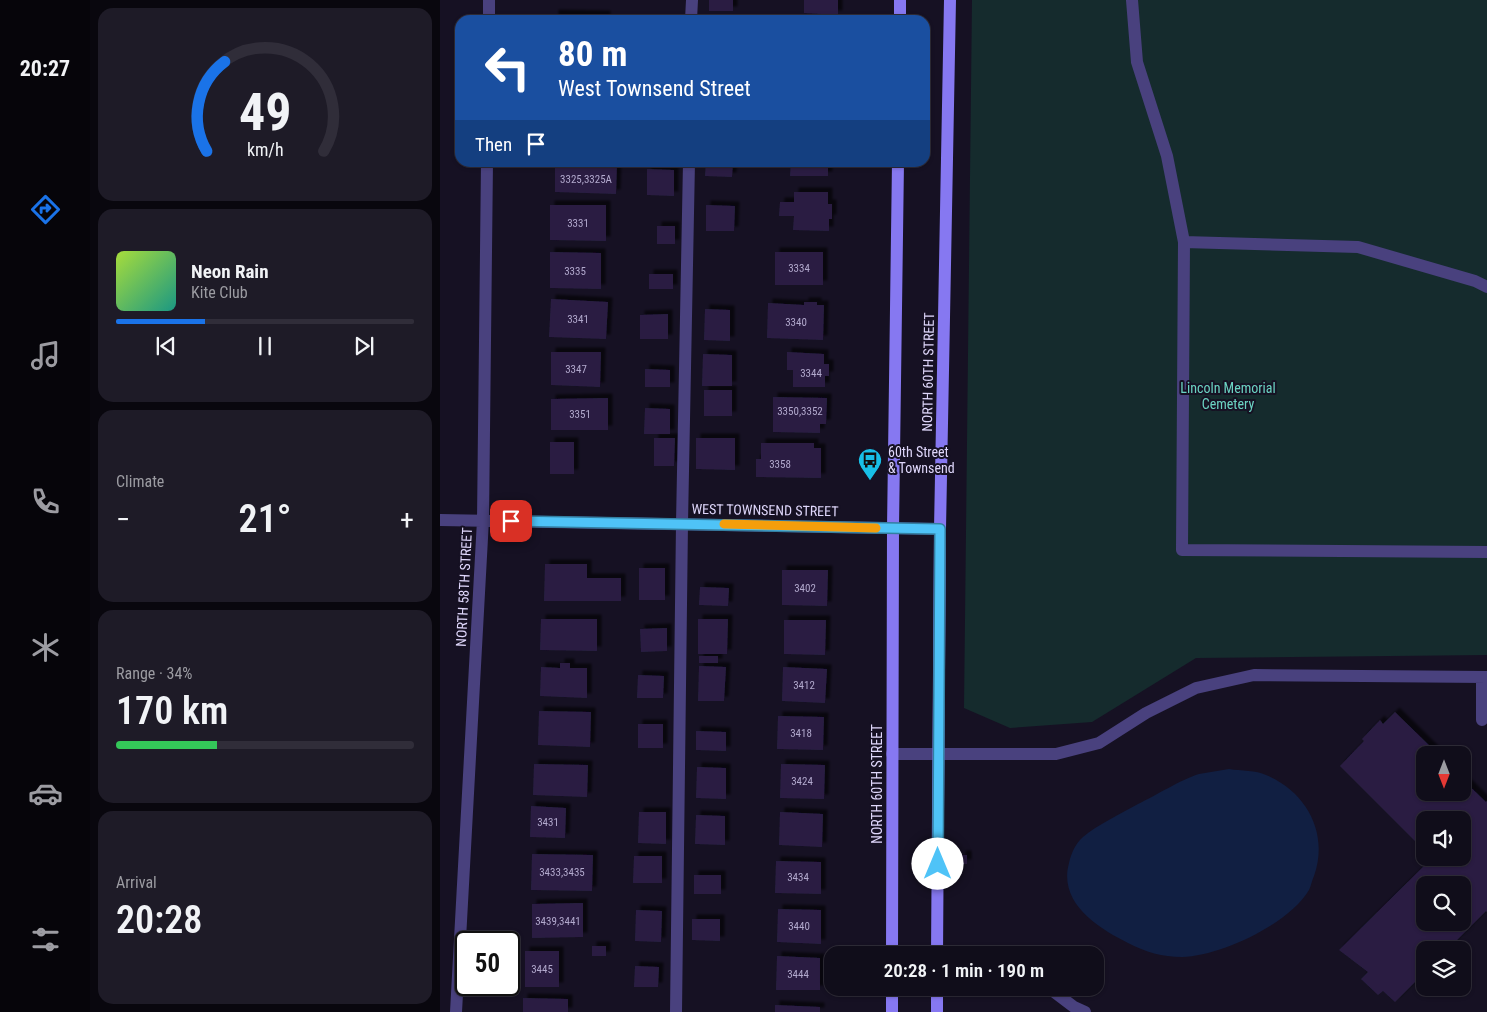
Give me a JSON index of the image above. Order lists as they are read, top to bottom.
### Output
{
  "streets": {
    "main road": ["NORTH 60TH STREET"],
    "street": ["WEST TOWNSEND STREET", "NORTH 58TH STREET"]
  },
  "crossings": [
    ["NORTH 60TH STREET", "WEST TOWNSEND STREET"],
    ["WEST TOWNSEND STREET", "NORTH 58TH STREET"]
  ],
  "parks": ["Lincoln Memorial Cemetery"],
  "places": {
    "bus stop": ["60th Street & Townsend"]
  },
  "house_numbers": [
    "3325,3325A",
    "3331",
    "3334",
    "3335",
    "3341",
    "3340",
    "3347",
    "3344",
    "3350,3352",
    "3351",
    "3358",
    "3402",
    "3412",
    "3418",
    "3424",
    "3431",
    "3433,3435",
    "3434",
    "3439,3441",
    "3440",
    "3445",
    "3444"
  ],
  "north": "bottom",
  "page": {
    "tabs": "20:27",
    "turn": ["80 m", "West Townsend Street"],
    "then": "Then",
    "song": ["Neon Rain", "Kite Club"],
    "tile": [
      "Climate",
      ["Range · 34%", "170 km"],
      ["Arrival", "20:28"]
    ],
    "heat": ["−", "21°", "+"],
    "limit": "50",
    "trip": "20:28 · 1 min · 190 m",
    "gauge": ["49", "km/h"]
  }
}
